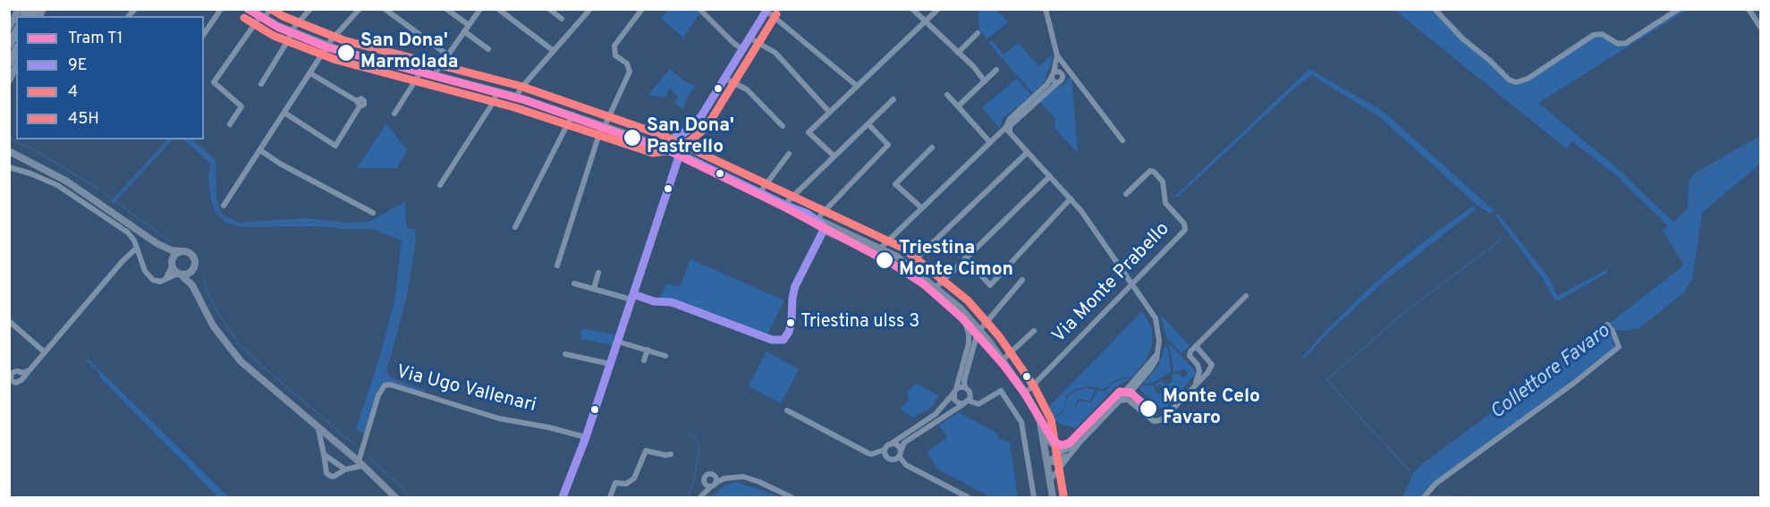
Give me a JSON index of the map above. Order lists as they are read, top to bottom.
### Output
{
  "streets": {
    "street": ["Via Monte Prabello", "Via Ugo Vallenari"]
  },
  "water": ["Collettore Favaro"],
  "places": [
    "San Dona' Marmolada",
    "San Dona' Pastrello",
    "Triestina Monte Cimon",
    "Triestina ulss 3",
    "Monte Celo Favaro"
  ],
  "lines": [
    "tram line T1",
    "transit line 9E",
    "transit line 45H",
    "transit line 4"
  ],
  "legend": [
    "Tram T1",
    "9E",
    "4",
    "45H"
  ]
}
